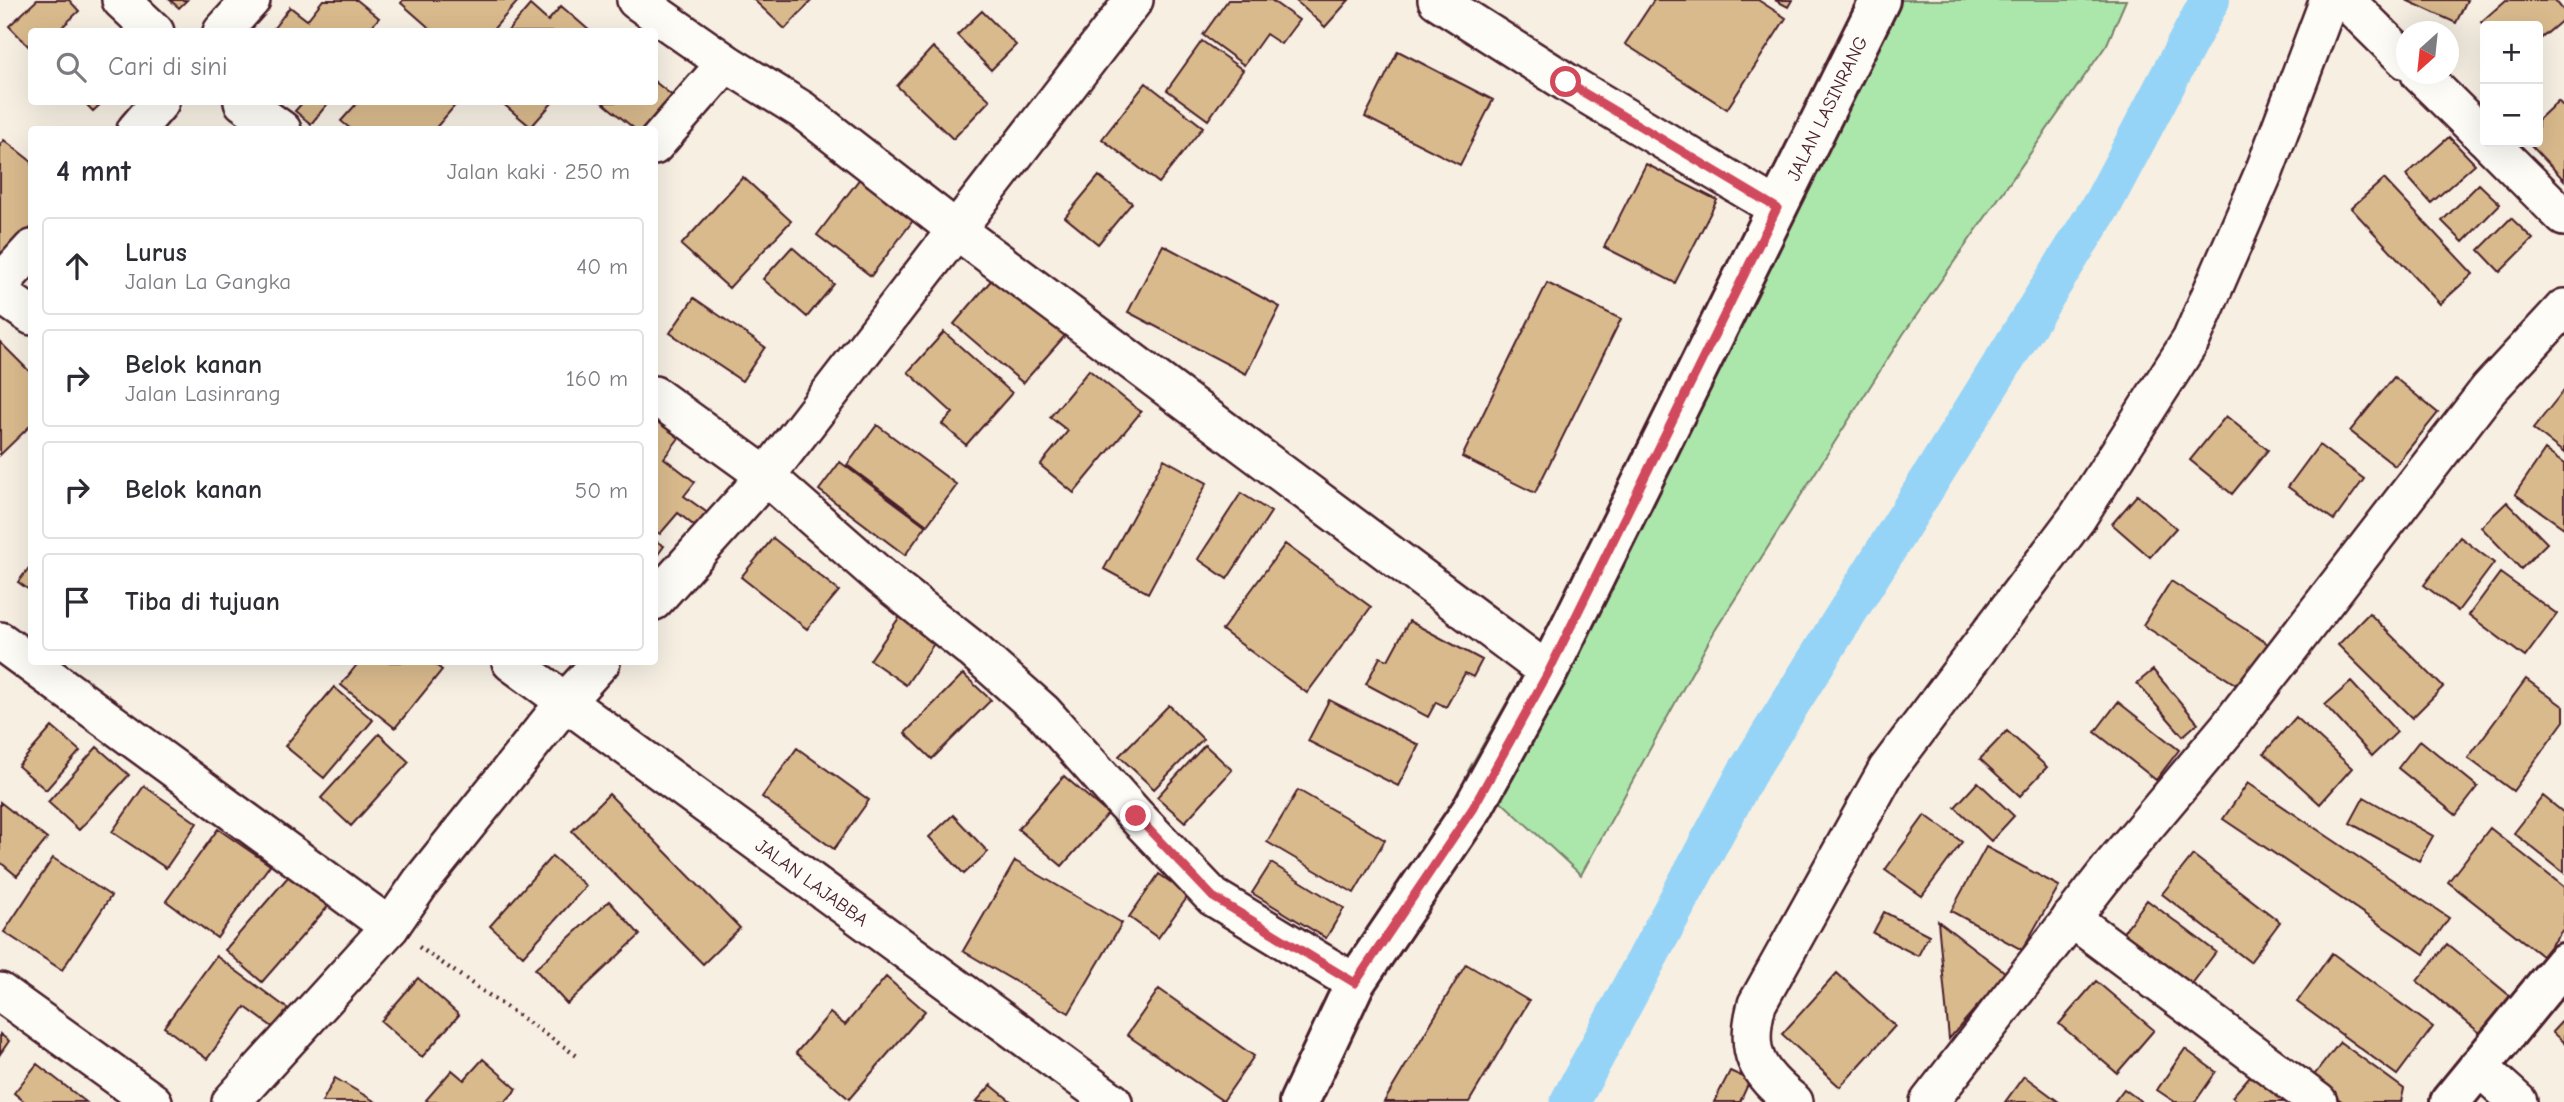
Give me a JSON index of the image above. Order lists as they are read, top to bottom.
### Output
{
  "streets": {
    "street": ["JALAN LASINRANG", "JALAN LAJABBA"]
  },
  "north": "bottom left",
  "page": {
    "map_buttons": ["+", "−"],
    "search": "Cari di sini",
    "heading": ["4 mnt", "Jalan kaki · 250 m"],
    "list": [
      ["Lurus", "Jalan La Gangka", "40 m"],
      ["Belok kanan", "Jalan Lasinrang", "160 m"],
      ["Belok kanan", "50 m"],
      "Tiba di tujuan"
    ]
  }
}
